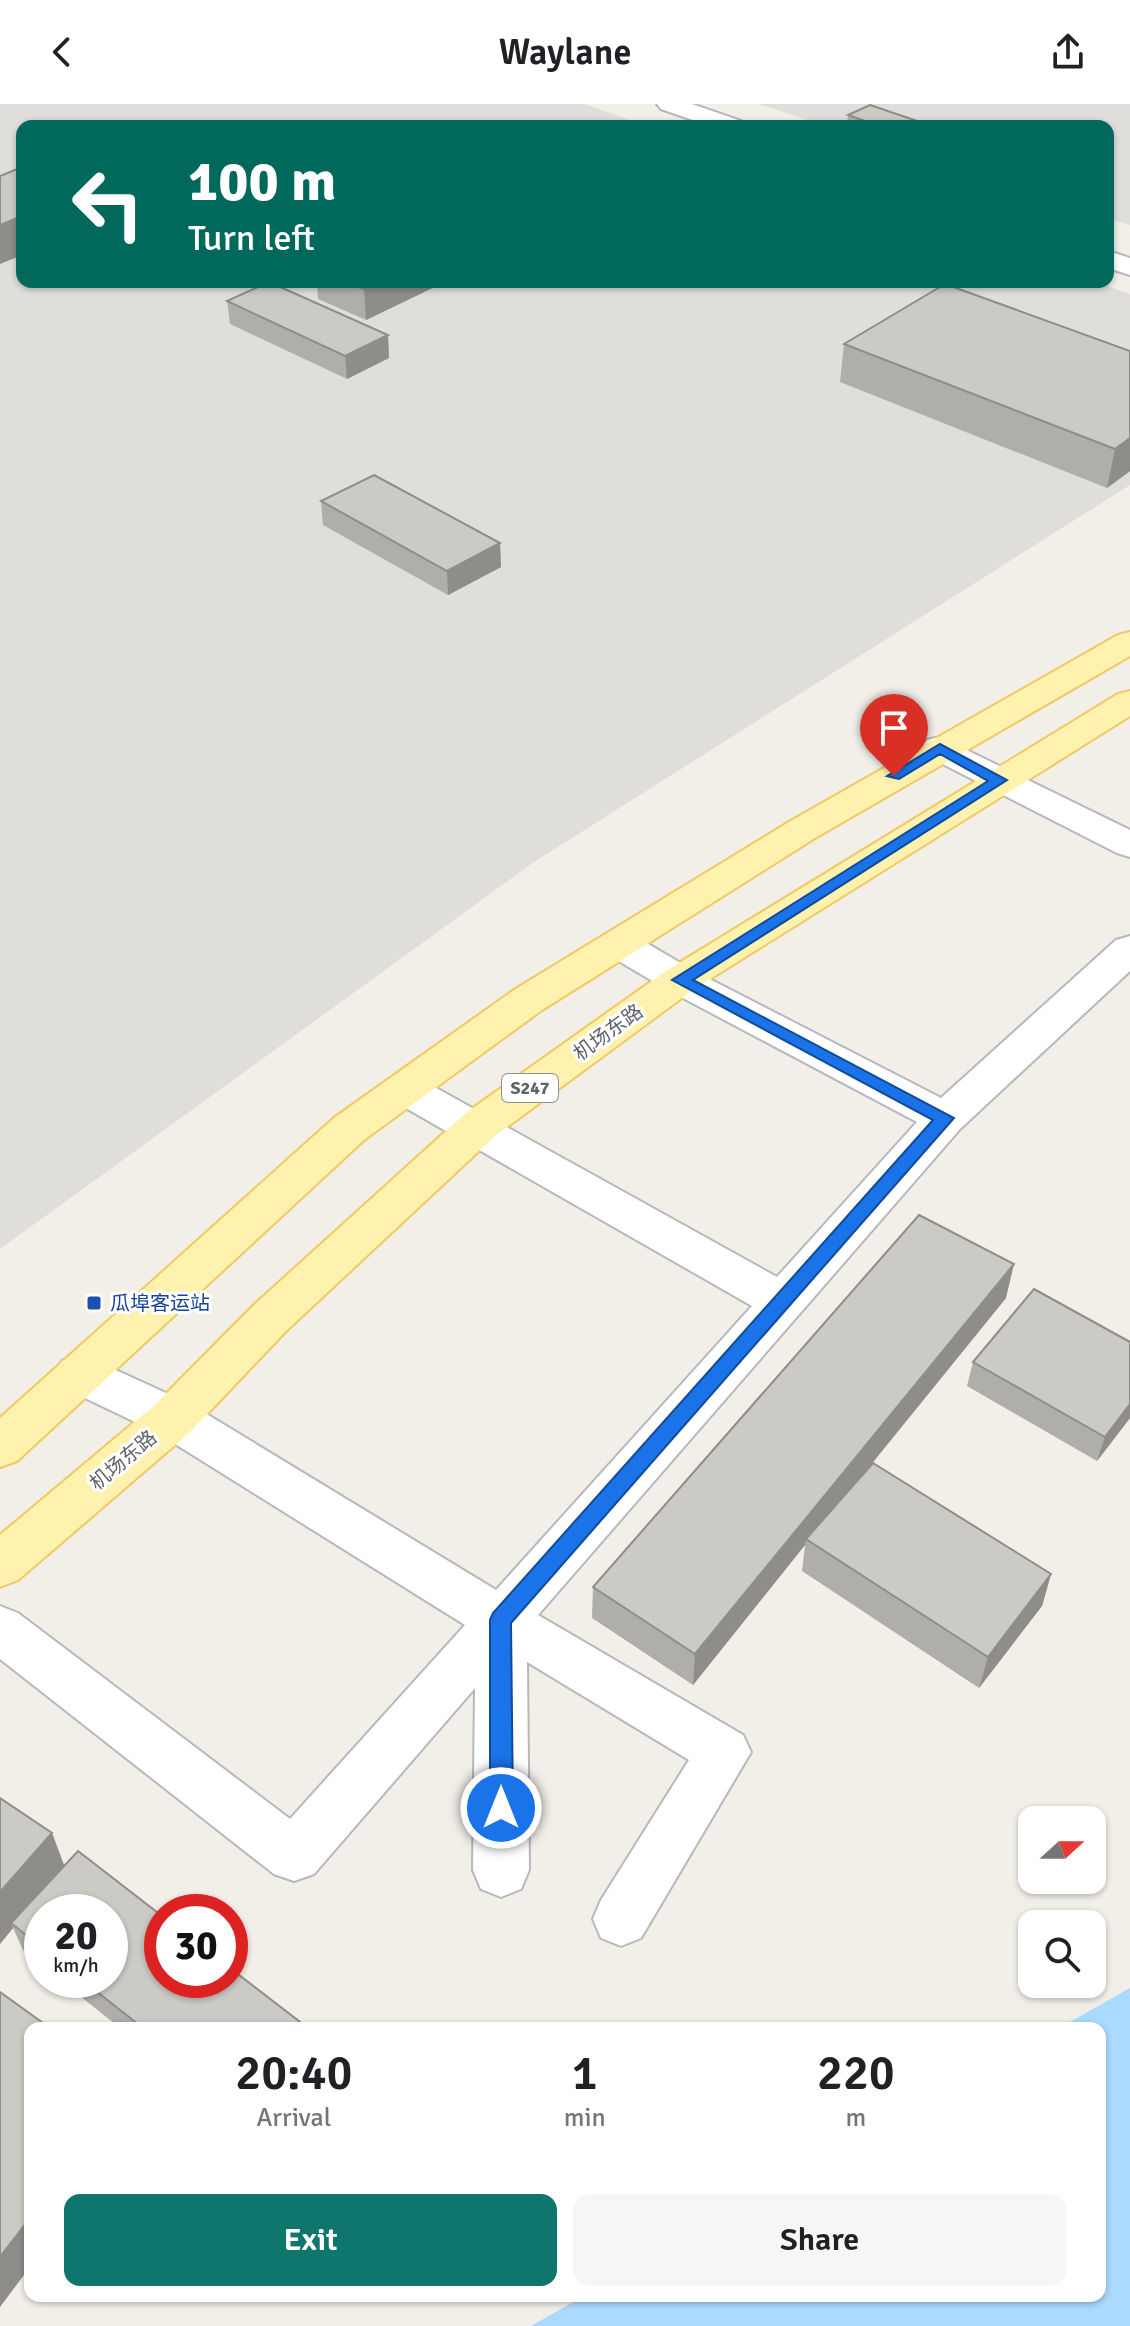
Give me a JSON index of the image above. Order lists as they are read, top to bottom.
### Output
{
  "streets": {
    "main road": ["机场东路", "S247"]
  },
  "places": {
    "transit": ["瓜埠客运站"]
  },
  "north": "right",
  "page": {
    "header": "Waylane",
    "turn": ["100 m", "Turn left"],
    "speed": "20 km/h",
    "limit": "30",
    "eta": [
      "20:40",
      "Arrival",
      "1",
      "min",
      "220",
      "m"
    ],
    "buttons": ["Exit", "Share"]
  }
}
